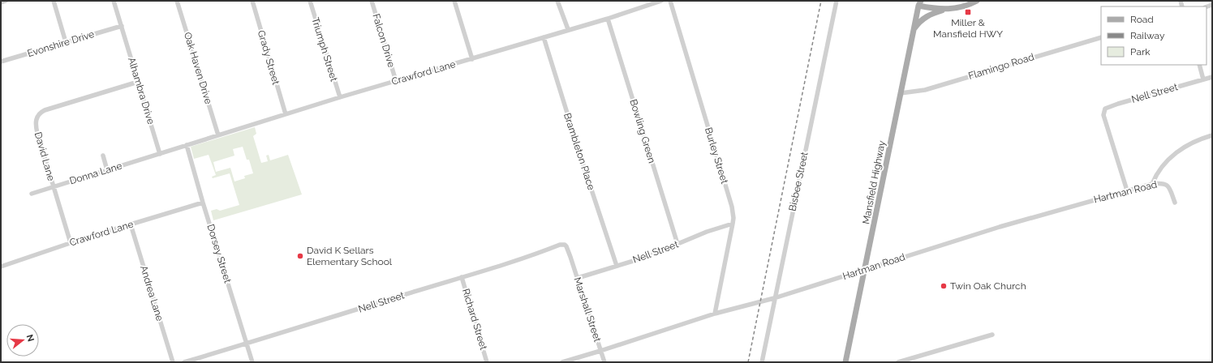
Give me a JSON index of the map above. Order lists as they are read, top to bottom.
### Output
{
  "streets": {
    "main road": ["Mansfield Highway"],
    "street": [
      "Falcon Drive",
      "Evonshire Drive",
      "Triumph Street",
      "Grady Street",
      "Flamingo Road",
      "Oak Haven Drive",
      "Crawford Lane",
      "Alhambra Drive",
      "Nell Street",
      "Bowling Green",
      "Brambleton Place",
      "Burley Street",
      "David Lane",
      "Donna Lane",
      "Bisbee Street",
      "Hartman Road",
      "Dorsey Street",
      "Andrea Lane",
      "Marshall Street",
      "Richard Street"
    ]
  },
  "crossings": [
    ["Falcon Drive", "Crawford Lane"],
    ["Evonshire Drive", "Alhambra Drive"],
    ["Triumph Street", "Crawford Lane"],
    ["Grady Street", "Crawford Lane"],
    ["Flamingo Road", "Mansfield Highway"],
    ["Oak Haven Drive", "Crawford Lane"],
    ["Crawford Lane", "Bowling Green"],
    ["Crawford Lane", "Brambleton Place"],
    ["Crawford Lane", "David Lane"],
    ["Crawford Lane", "Dorsey Street"],
    ["Crawford Lane", "Andrea Lane"],
    ["Alhambra Drive", "David Lane"],
    ["Alhambra Drive", "Donna Lane"],
    ["Nell Street", "Bowling Green"],
    ["Nell Street", "Brambleton Place"],
    ["Nell Street", "Burley Street"],
    ["Nell Street", "Hartman Road"],
    ["Nell Street", "Dorsey Street"],
    ["Nell Street", "Marshall Street"],
    ["Nell Street", "Richard Street"],
    ["Burley Street", "Hartman Road"],
    ["David Lane", "Donna Lane"],
    ["Bisbee Street", "Hartman Road"],
    ["Mansfield Highway", "Hartman Road"],
    ["Hartman Road", "Marshall Street"]
  ],
  "places": {
    "transit": ["Miller & Mansfield HWY"],
    "other": ["David K Sellars Elementary School", "Twin Oak Church"]
  },
  "legend": ["Road", "Railway", "Park"],
  "north": "right"
}
